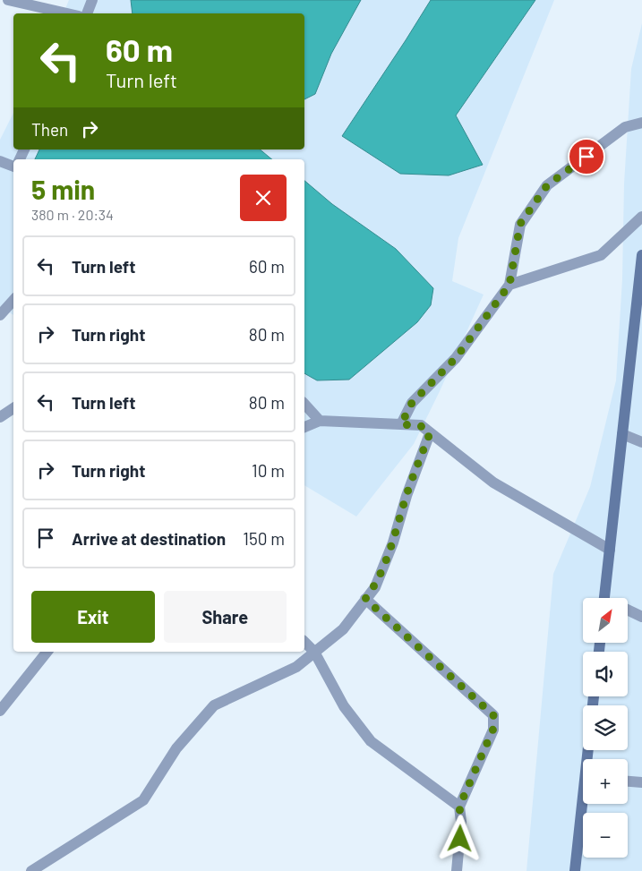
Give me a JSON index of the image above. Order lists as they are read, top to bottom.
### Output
{
  "north": "top right",
  "page": {
    "turn": ["60 m", "Turn left"],
    "then": "Then",
    "heading": ["5 min", "380 m · 20:34"],
    "list": [
      {
        "name": "Turn left",
        "value": "60 m"
      },
      {
        "name": "Turn right",
        "value": "80 m"
      },
      {
        "name": "Turn left",
        "value": "80 m"
      },
      {
        "name": "Turn right",
        "value": "10 m"
      },
      {
        "name": "Arrive at destination",
        "value": "150 m"
      }
    ],
    "buttons": ["Exit", "Share"],
    "map_buttons": ["+", "−"]
  }
}
